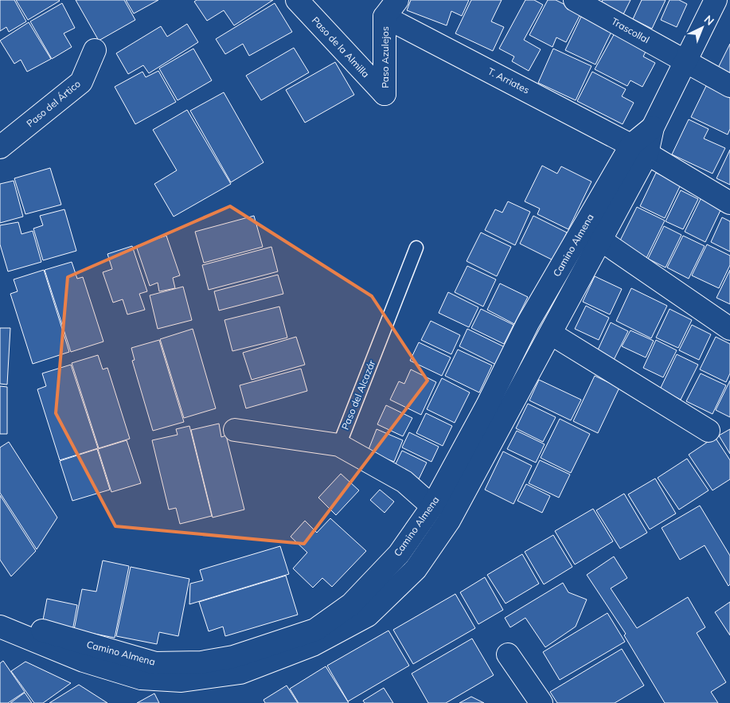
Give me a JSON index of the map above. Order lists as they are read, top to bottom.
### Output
{
  "streets": {
    "street": [
      "Trascollal",
      "Paso de la Almilla",
      "Paso Azulejos",
      "T. Arriates",
      "Paso del Ártico",
      "Camino Almena"
    ],
    "lane": ["Paso del Alcazár"]
  },
  "crossings": [
    ["Paso de la Almilla", "Paso Azulejos"],
    ["Paso Azulejos", "T. Arriates"],
    ["T. Arriates", "Camino Almena"]
  ],
  "north": "top right"
}
